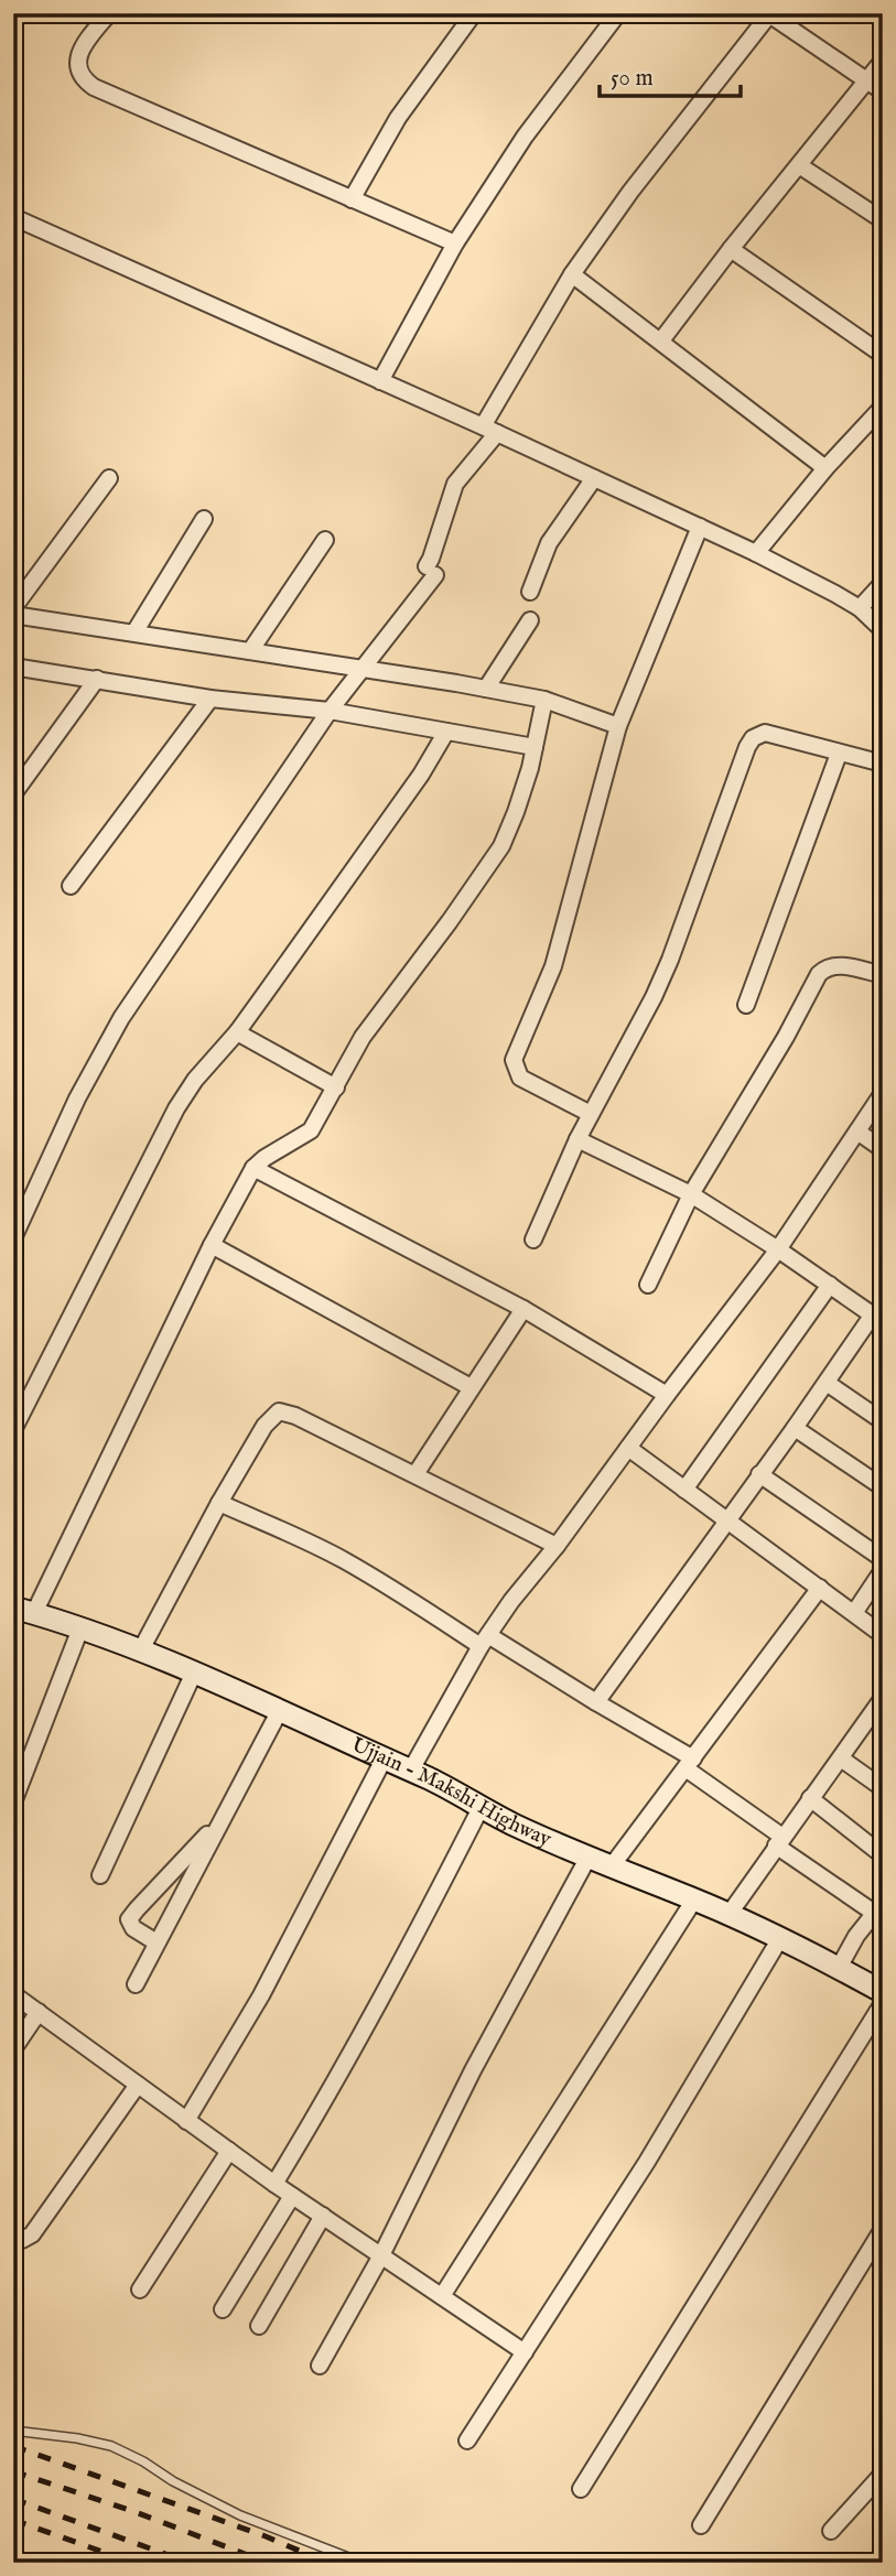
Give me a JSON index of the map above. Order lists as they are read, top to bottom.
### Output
{
  "streets": {
    "main road": ["Ujjain - Makshi Highway"]
  },
  "scale_bar": "50 m"
}
